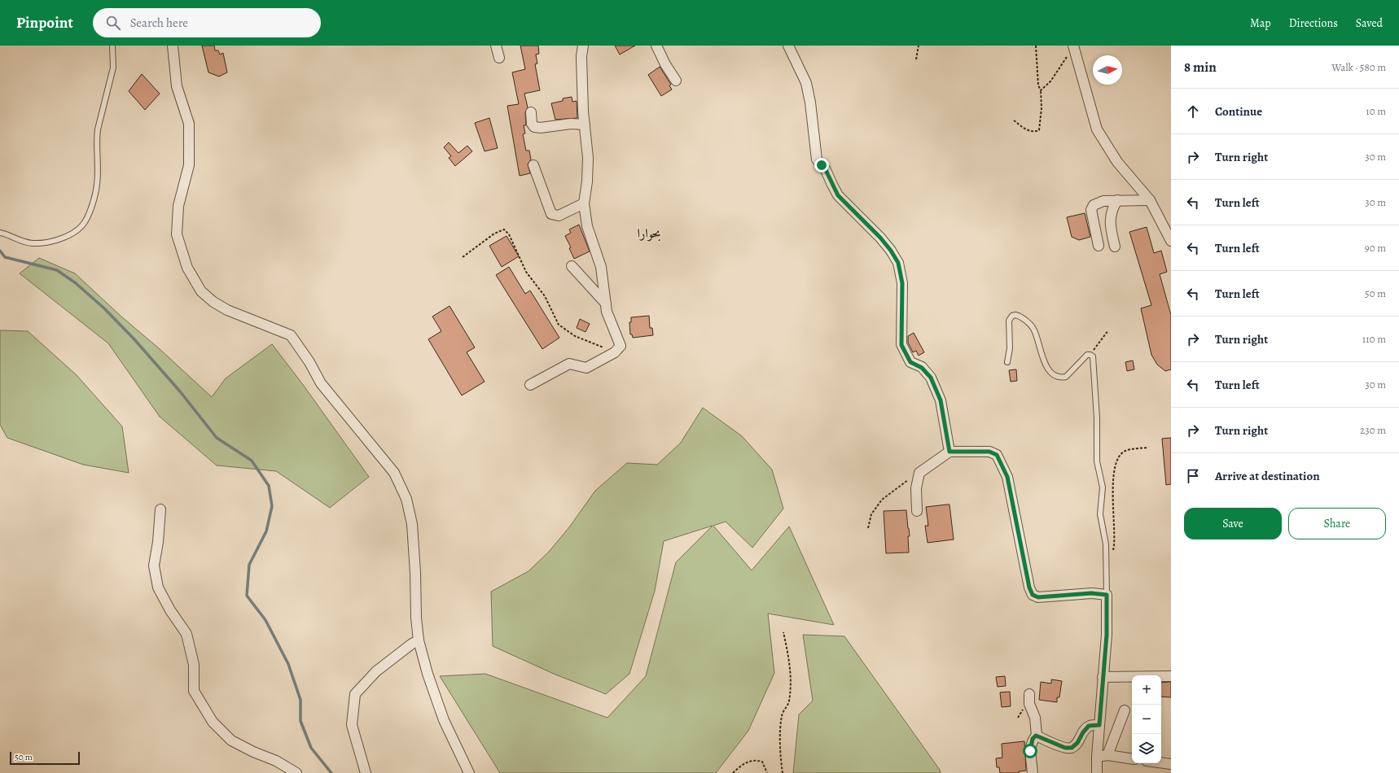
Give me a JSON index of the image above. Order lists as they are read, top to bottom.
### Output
{
  "districts": ["بحوارا"],
  "scale_bar": "50 m",
  "north": "right",
  "page": {
    "header": "Pinpoint",
    "search": "Search here",
    "nav": ["Map", "Directions", "Saved"],
    "heading": ["8 min", "Walk · 580 m"],
    "list": [
      ["Continue", "10 m"],
      ["Turn right", "30 m"],
      ["Turn left", "30 m"],
      ["Turn left", "90 m"],
      ["Turn left", "50 m"],
      ["Turn right", "110 m"],
      ["Turn left", "30 m"],
      ["Turn right", "230 m"],
      "Arrive at destination"
    ],
    "buttons": ["Save", "Share"],
    "map_buttons": ["+", "−"],
    "scale": "50 m"
  }
}
